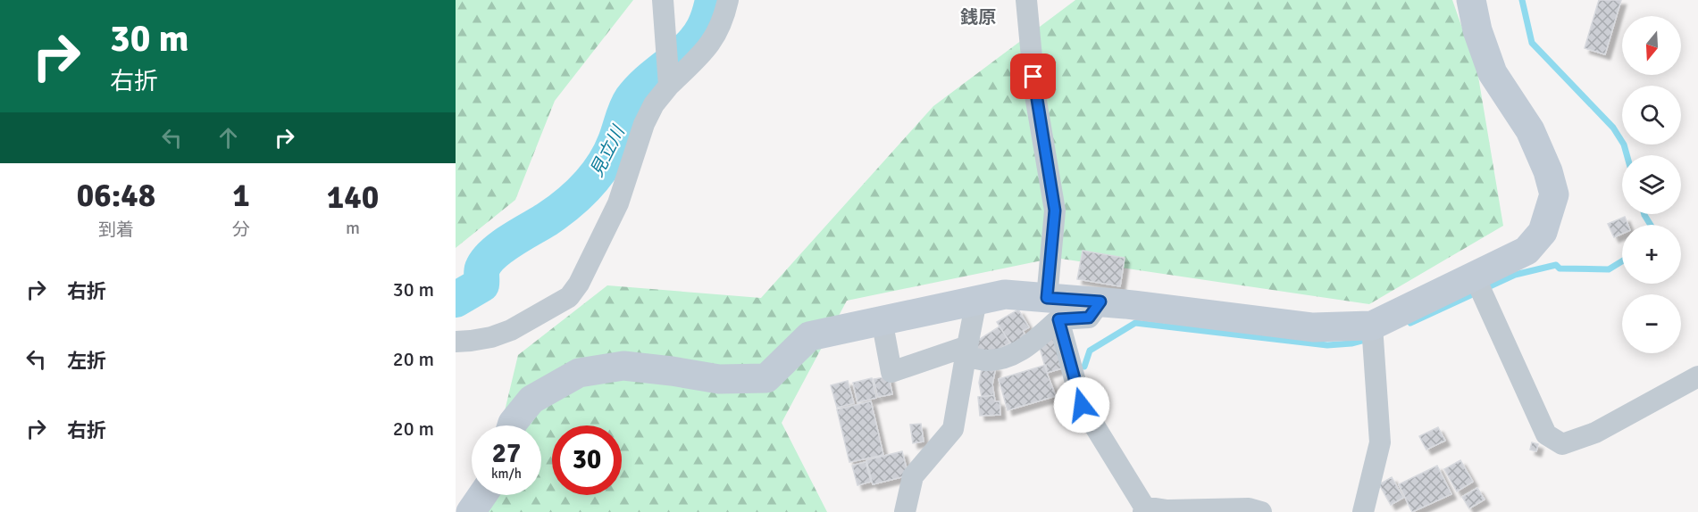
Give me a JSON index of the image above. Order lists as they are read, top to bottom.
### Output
{
  "districts": ["銭原"],
  "water": ["見立川"],
  "north": "bottom",
  "page": {
    "turn": ["30 m", "右折"],
    "map_buttons": ["+", "−"],
    "eta": [
      "06:48",
      "到着",
      "1",
      "分",
      "140",
      "m"
    ],
    "list": [
      {
        "name": "右折",
        "value": "30 m"
      },
      {
        "name": "左折",
        "value": "20 m"
      },
      {
        "name": "右折",
        "value": "20 m"
      }
    ],
    "speed": "27 km/h",
    "limit": "30"
  }
}
